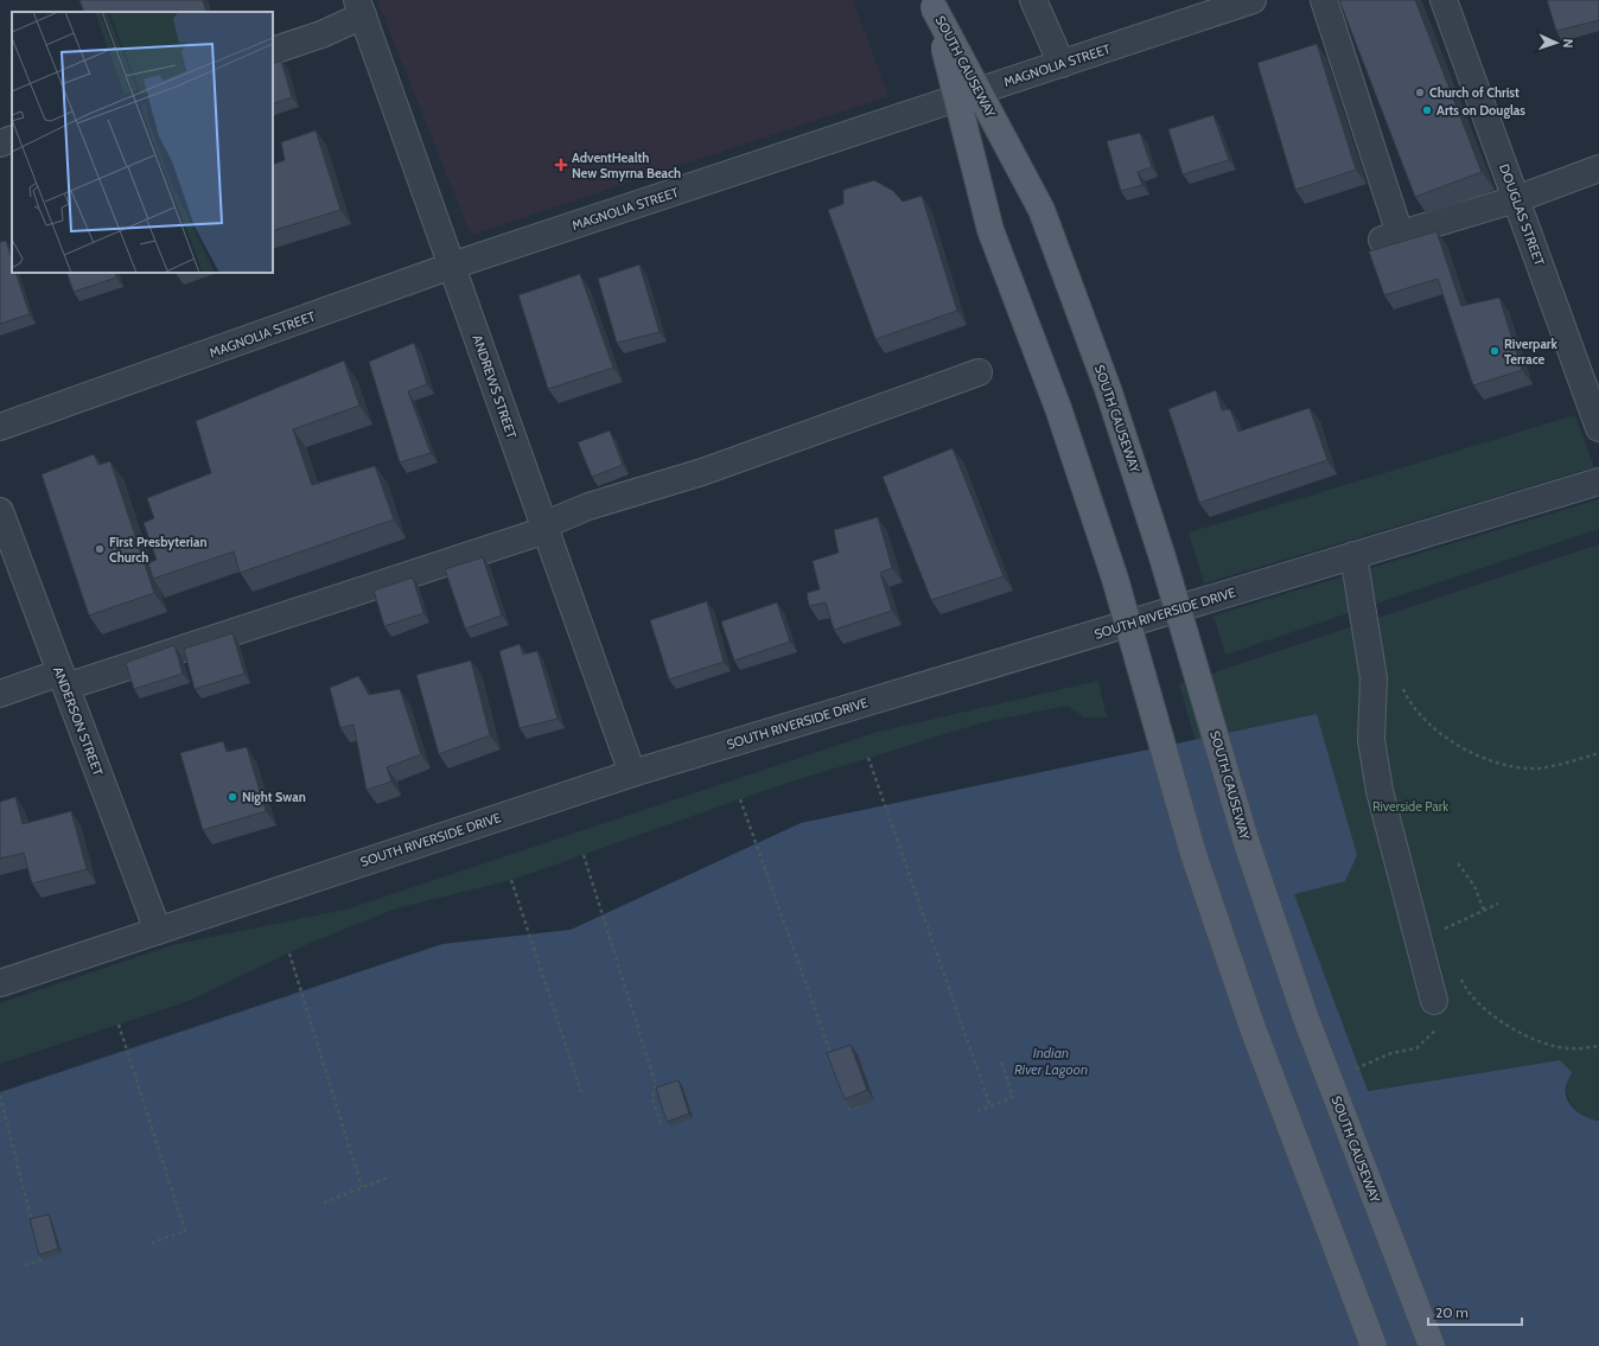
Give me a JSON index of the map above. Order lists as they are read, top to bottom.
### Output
{
  "streets": {
    "main road": ["SOUTH CAUSEWAY"],
    "street": [
      "MAGNOLIA STREET",
      "DOUGLAS STREET",
      "ANDREWS STREET",
      "SOUTH RIVERSIDE DRIVE",
      "ANDERSON STREET"
    ]
  },
  "crossings": [
    ["MAGNOLIA STREET", "ANDREWS STREET"],
    ["ANDREWS STREET", "SOUTH RIVERSIDE DRIVE"],
    ["SOUTH RIVERSIDE DRIVE", "ANDERSON STREET"]
  ],
  "water": ["Indian River Lagoon"],
  "parks": ["Riverside Park"],
  "places": {
    "other": [
      "Church of Christ",
      "Arts on Douglas",
      "Riverpark Terrace",
      "First Presbyterian Church",
      "Night Swan"
    ],
    "health": ["AdventHealth New Smyrna Beach"]
  },
  "scale_bar": "20 m",
  "north": "right"
}
